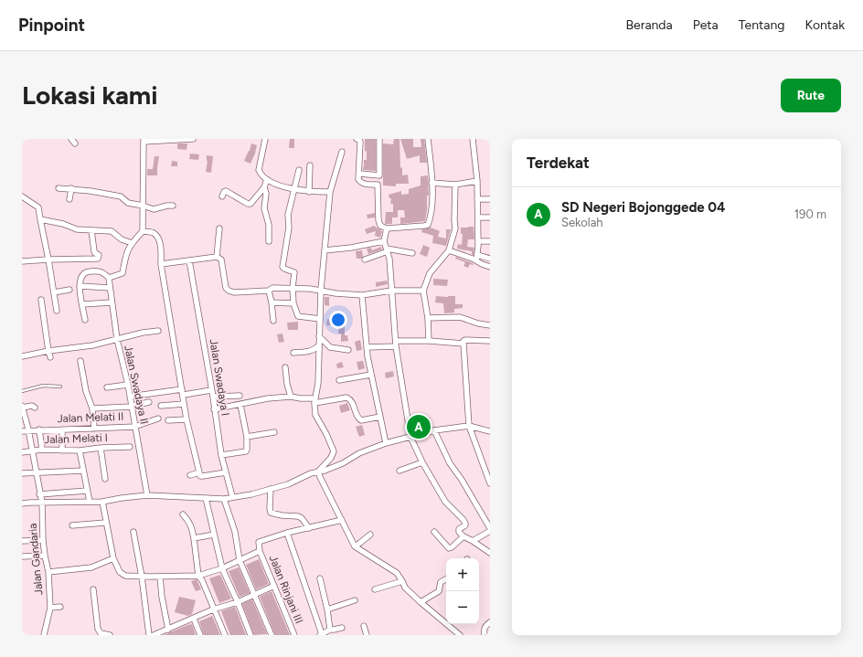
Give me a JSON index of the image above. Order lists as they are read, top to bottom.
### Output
{
  "streets": {
    "street": [
      "Jalan Swadaya I",
      "Jalan Swadaya II",
      "Jalan Melati II",
      "Jalan Melati I",
      "Jalan Gandaria",
      "Jalan Rinjani III"
    ]
  },
  "crossings": [
    ["Jalan Swadaya II", "Jalan Melati II"],
    ["Jalan Melati II", "Jalan Gandaria"],
    ["Jalan Melati I", "Jalan Gandaria"]
  ],
  "page": {
    "header": "Pinpoint",
    "nav": [
      "Beranda",
      "Peta",
      "Tentang",
      "Kontak"
    ],
    "buttons": "Rute",
    "title": "Lokasi kami",
    "heading": "Terdekat",
    "list": [
      {
        "mark": "A",
        "name": "SD Negeri Bojonggede 04",
        "note": "Sekolah",
        "value": "190 m"
      }
    ],
    "pins": "A",
    "map_buttons": ["+", "−"]
  }
}
